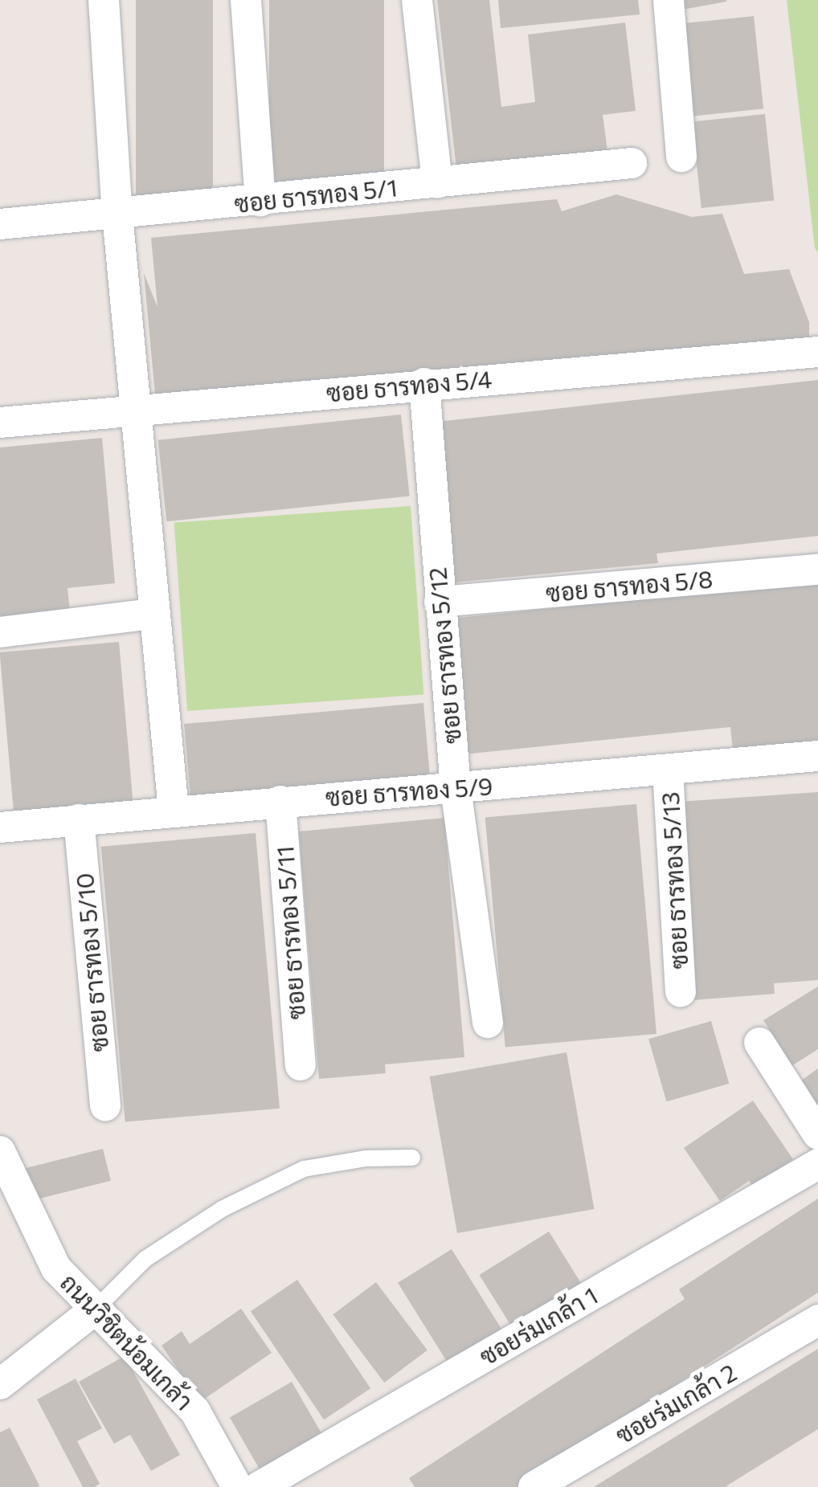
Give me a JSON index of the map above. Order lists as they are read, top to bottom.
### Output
{
  "streets": {
    "street": [
      "ซอย ธารทอง 5/1",
      "ซอย ธารทอง 5/4",
      "ซอย ธารทอง 5/8",
      "ซอย ธารทอง 5/12",
      "ซอย ธารทอง 5/9",
      "ซอย ธารทอง 5/13",
      "ซอย ธารทอง 5/11",
      "ซอย ธารทอง 5/10",
      "ซอยร่มเกล้า 1",
      "ถนนวิชิตน้อมเกล้า",
      "ซอยร่มเกล้า 2"
    ]
  },
  "crossings": [
    ["ซอย ธารทอง 5/4", "ซอย ธารทอง 5/12"],
    ["ซอย ธารทอง 5/8", "ซอย ธารทอง 5/12"],
    ["ซอย ธารทอง 5/12", "ซอย ธารทอง 5/9"],
    ["ซอย ธารทอง 5/9", "ซอย ธารทอง 5/13"],
    ["ซอย ธารทอง 5/9", "ซอย ธารทอง 5/11"],
    ["ซอย ธารทอง 5/9", "ซอย ธารทอง 5/10"]
  ]
}
